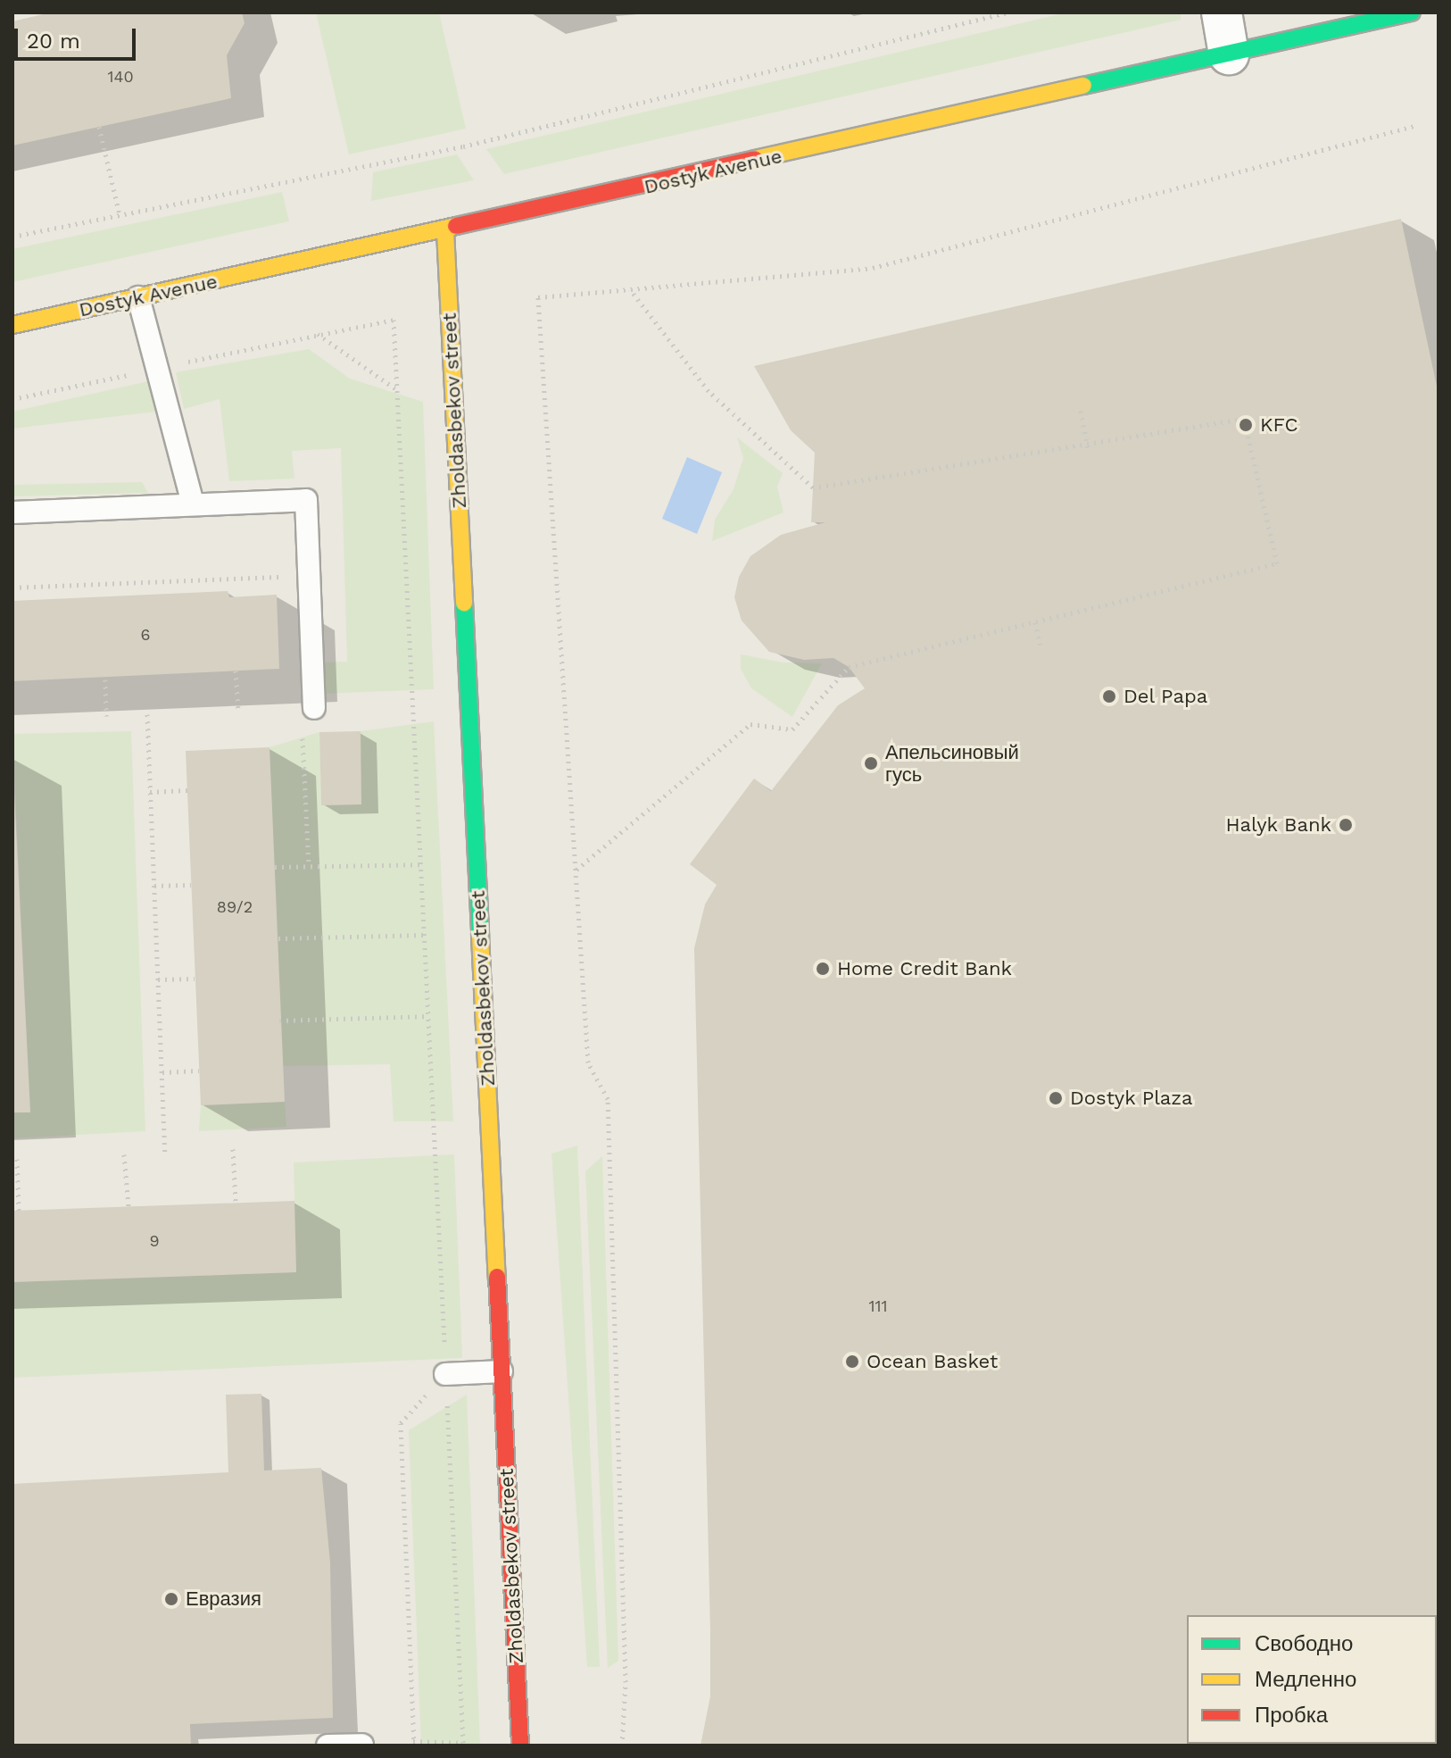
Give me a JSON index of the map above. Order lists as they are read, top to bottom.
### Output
{
  "streets": {
    "street": ["Dostyk Avenue", "Zholdasbekov street"]
  },
  "crossings": [
    ["Dostyk Avenue", "Zholdasbekov street"]
  ],
  "places": [
    "KFC",
    "Del Papa",
    "Апельсиновый гусь",
    "Halyk Bank",
    "Home Credit Bank",
    "Dostyk Plaza",
    "Ocean Basket",
    "Евразия"
  ],
  "house_numbers": [
    "140",
    "6",
    "89/2",
    "9",
    "111"
  ],
  "legend": ["Свободно", "Медленно", "Пробка"],
  "scale_bar": "20 m"
}
